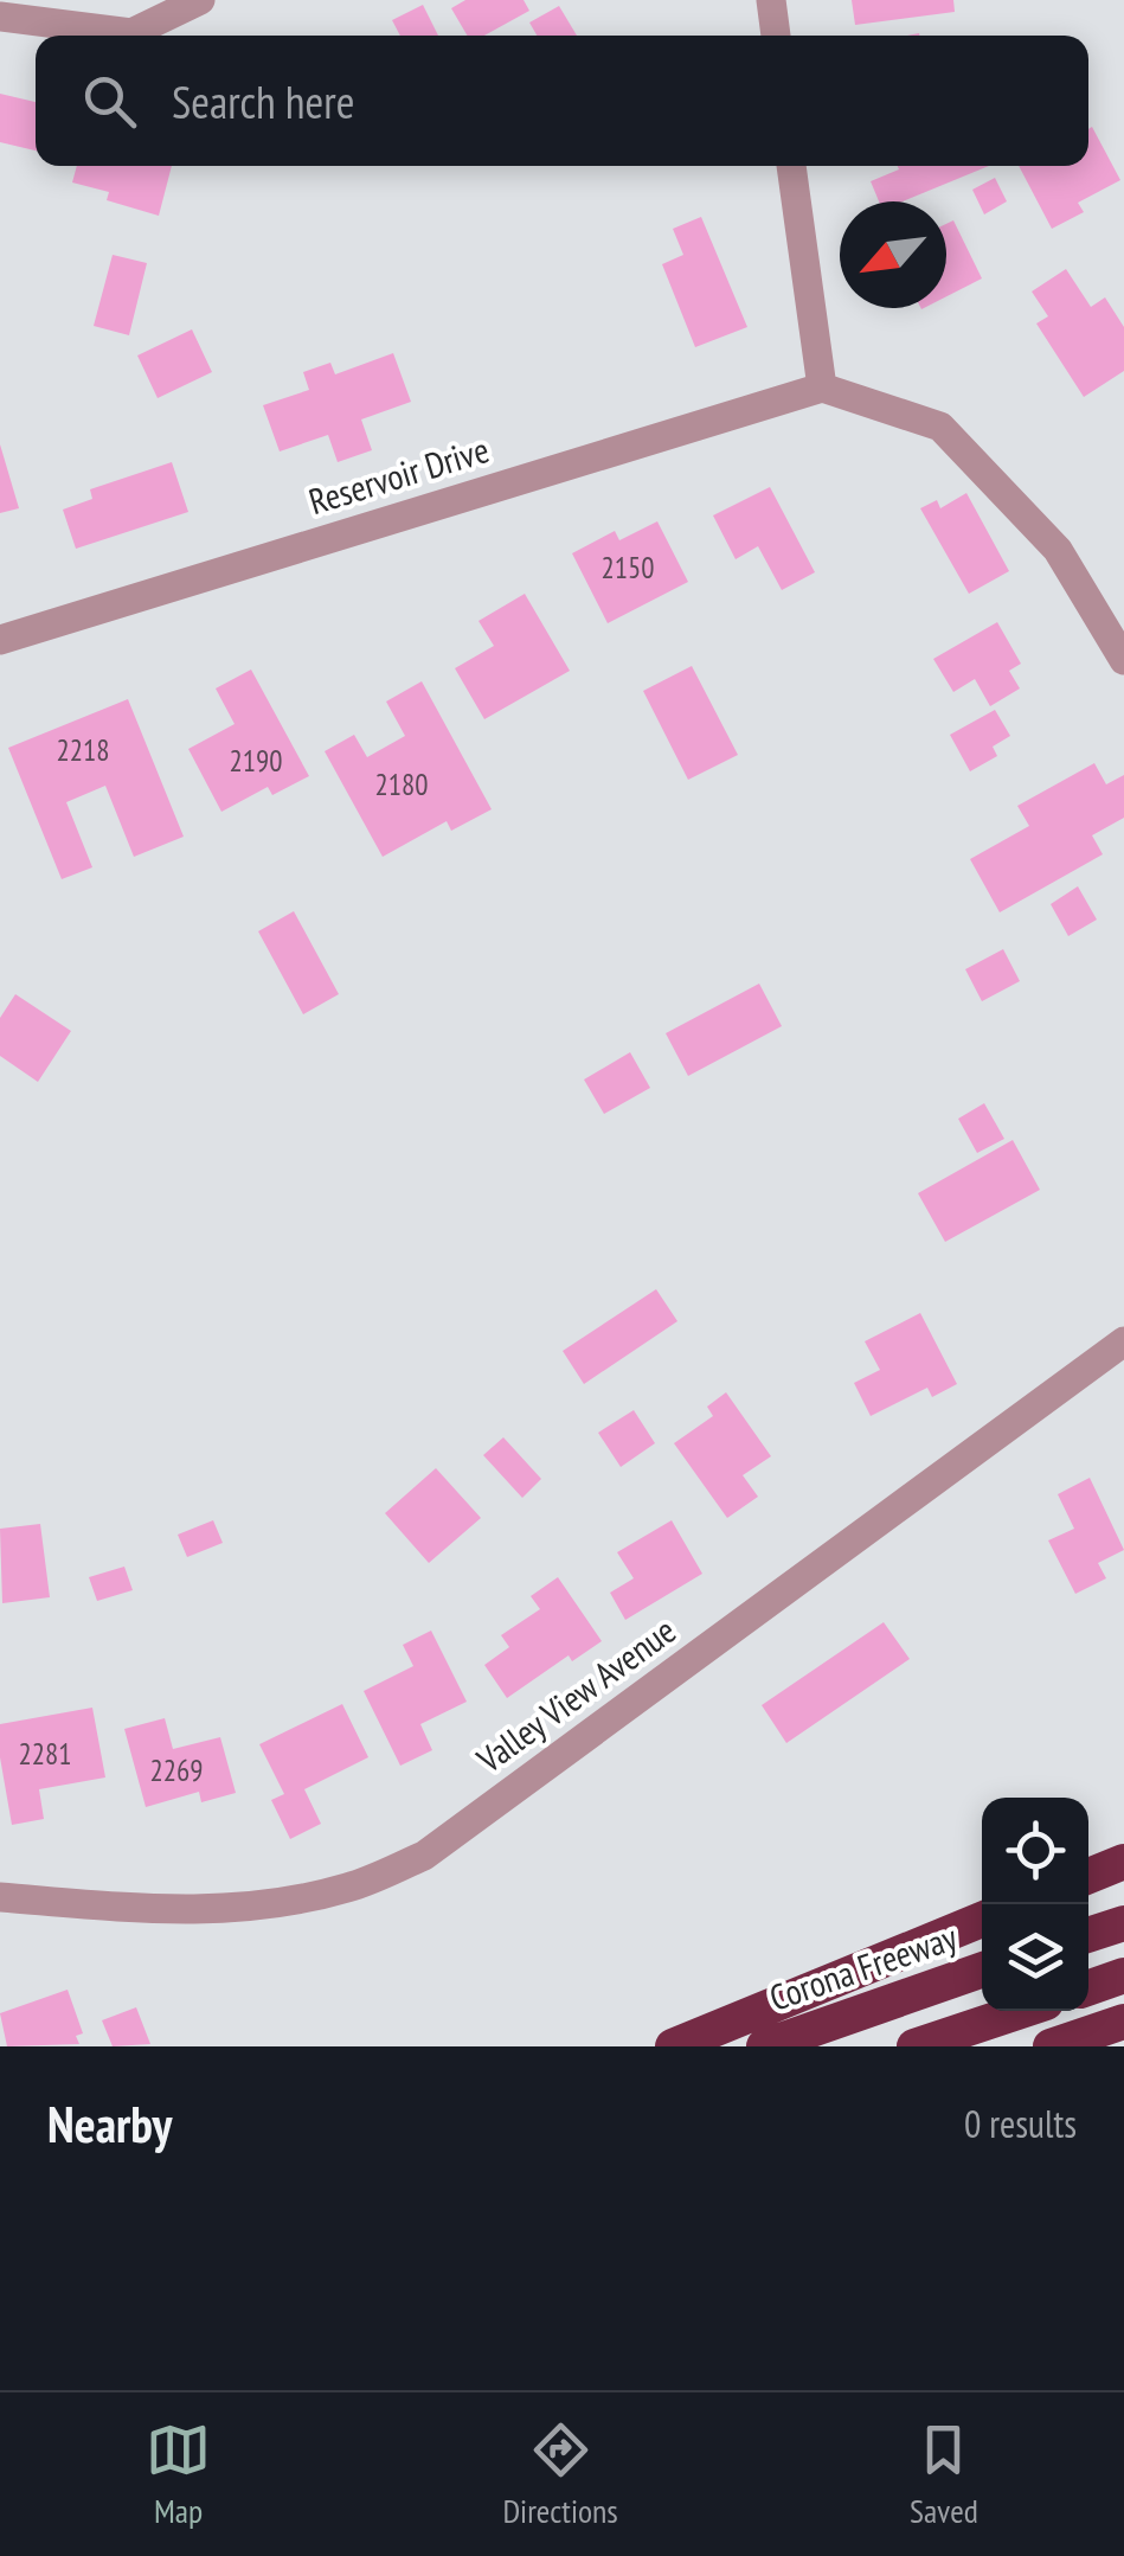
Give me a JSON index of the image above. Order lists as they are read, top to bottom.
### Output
{
  "streets": {
    "highway": ["Corona Freeway"],
    "street": ["Reservoir Drive", "Valley View Avenue"]
  },
  "house_numbers": [
    "2150",
    "2218",
    "2190",
    "2180",
    "2281",
    "2269"
  ],
  "north": "bottom left",
  "page": {
    "search": "Search here",
    "heading": ["Nearby", "0 results"],
    "nav": ["Map", "Directions", "Saved"]
  }
}
